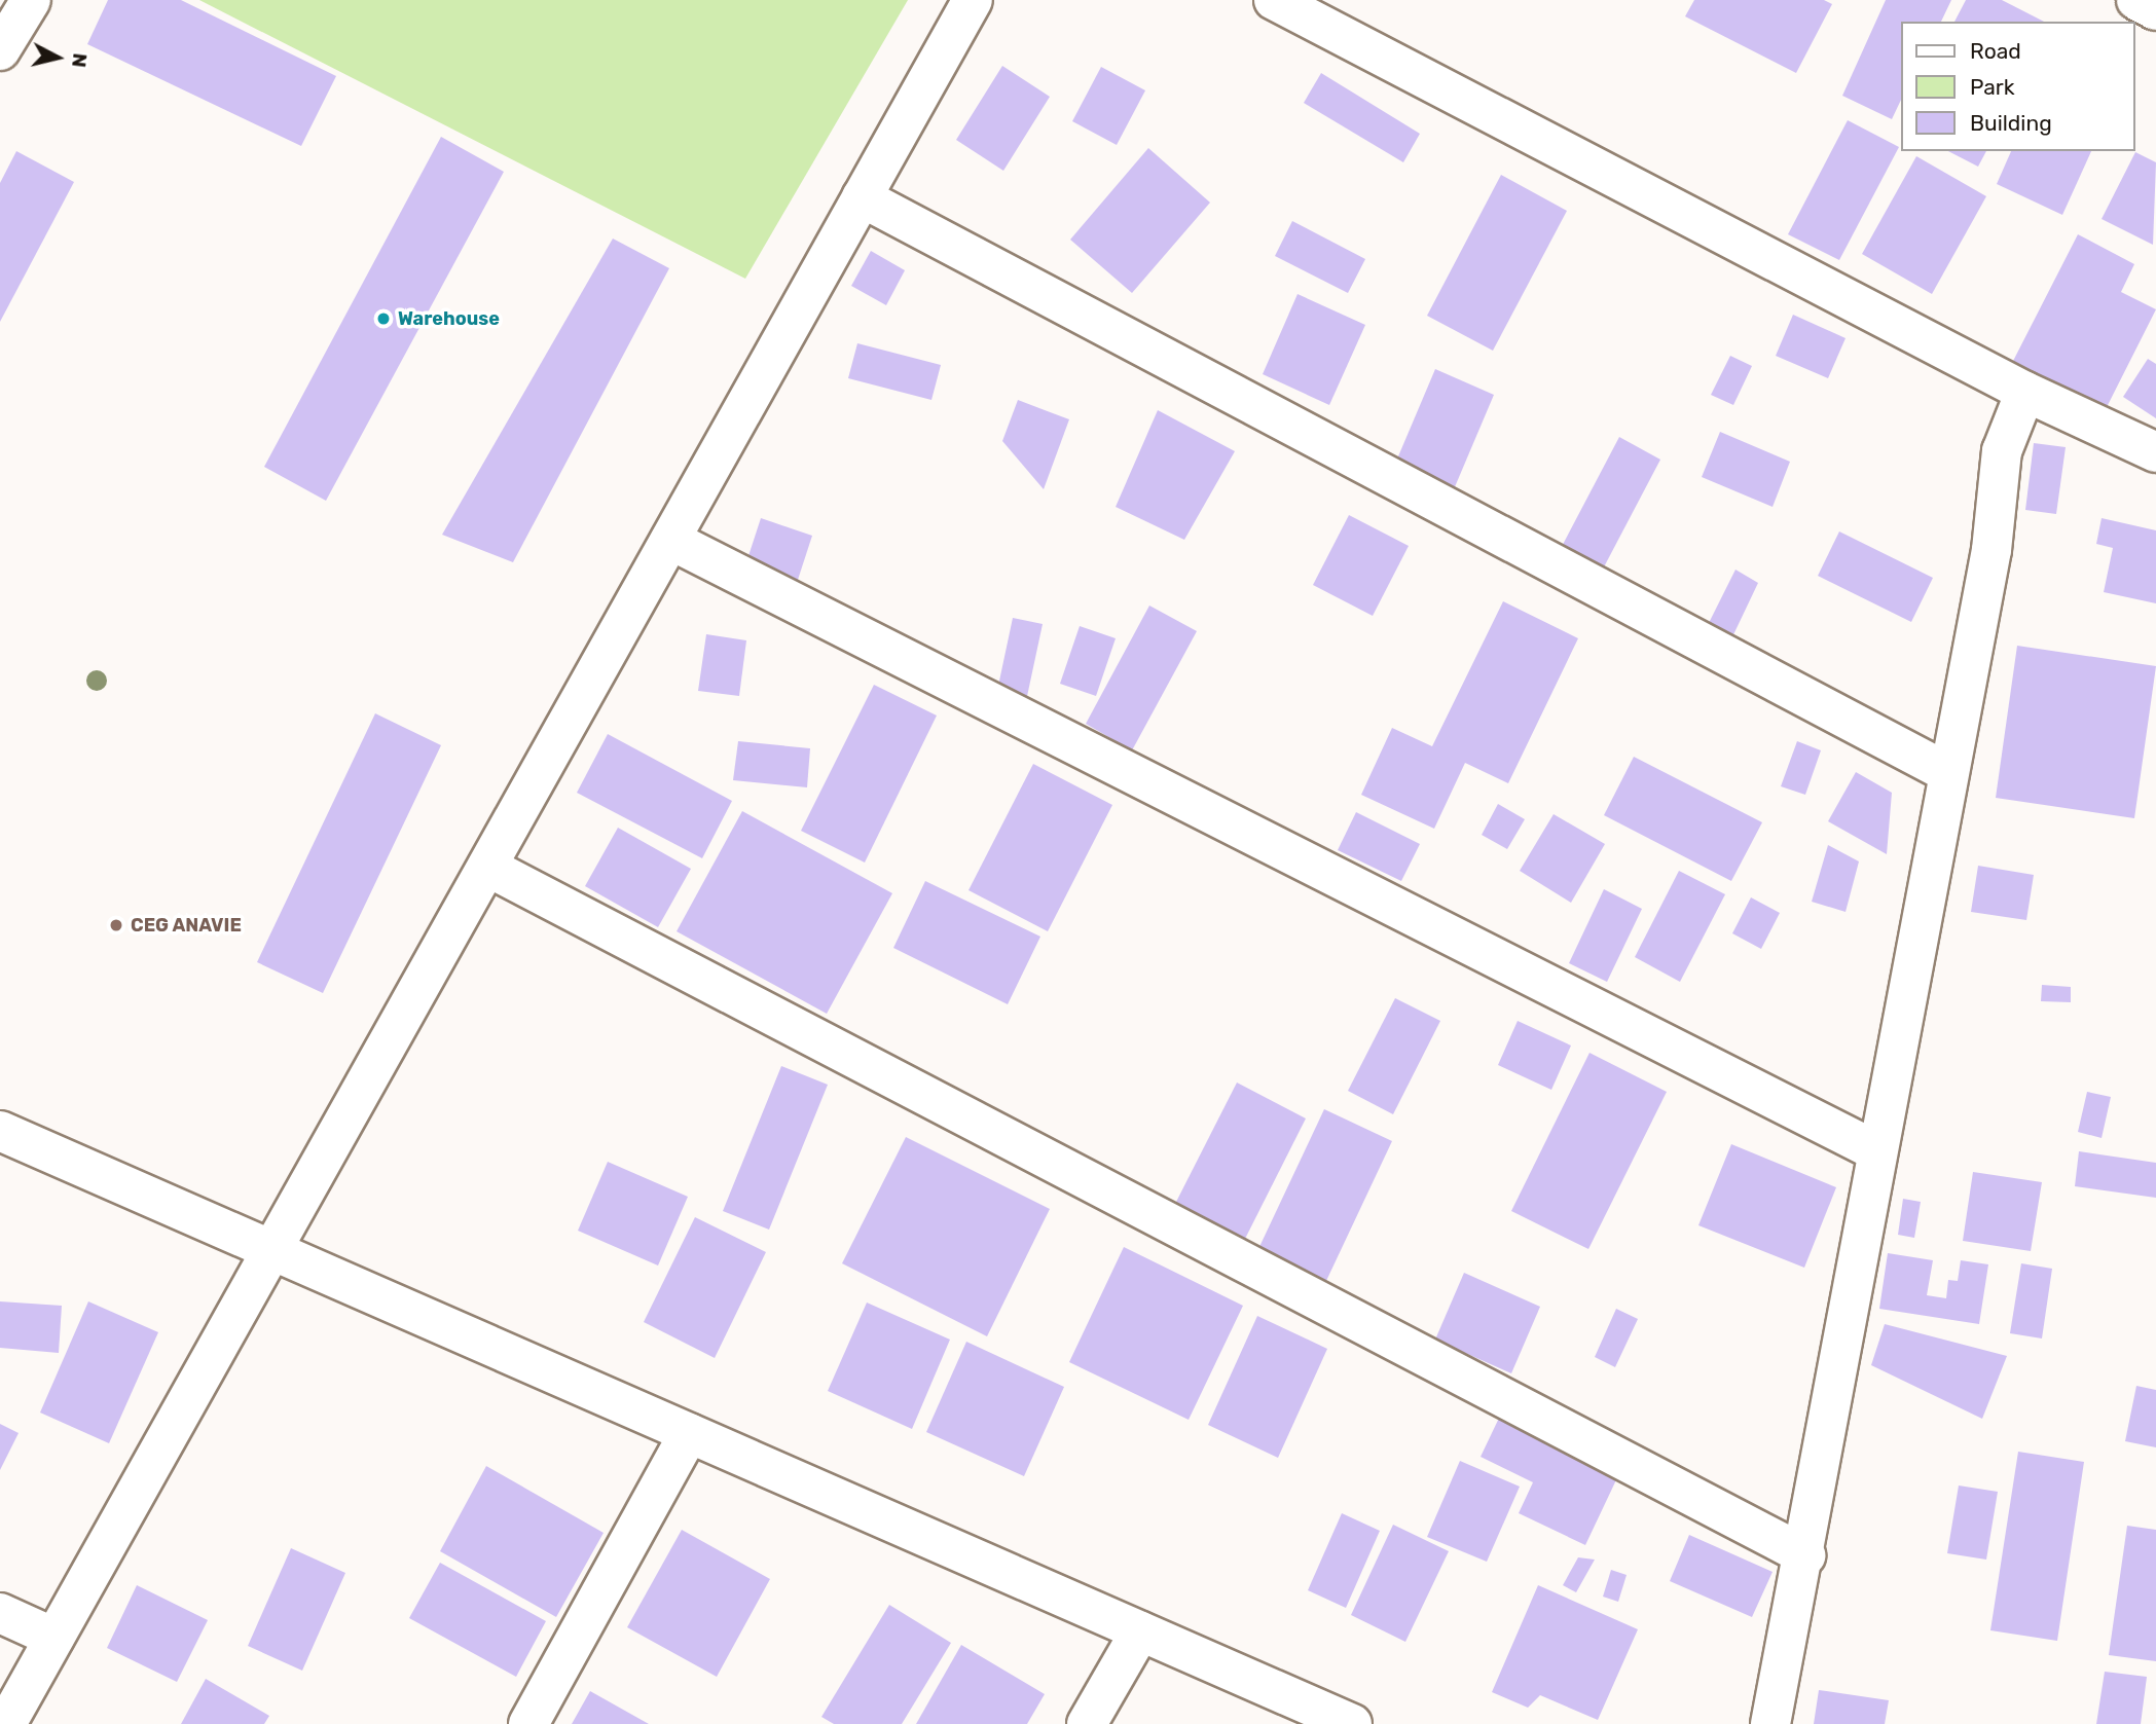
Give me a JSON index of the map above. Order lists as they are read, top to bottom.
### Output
{
  "places": ["Warehouse", "CEG ANAVIE"],
  "legend": ["Road", "Park", "Building"],
  "north": "right"
}
